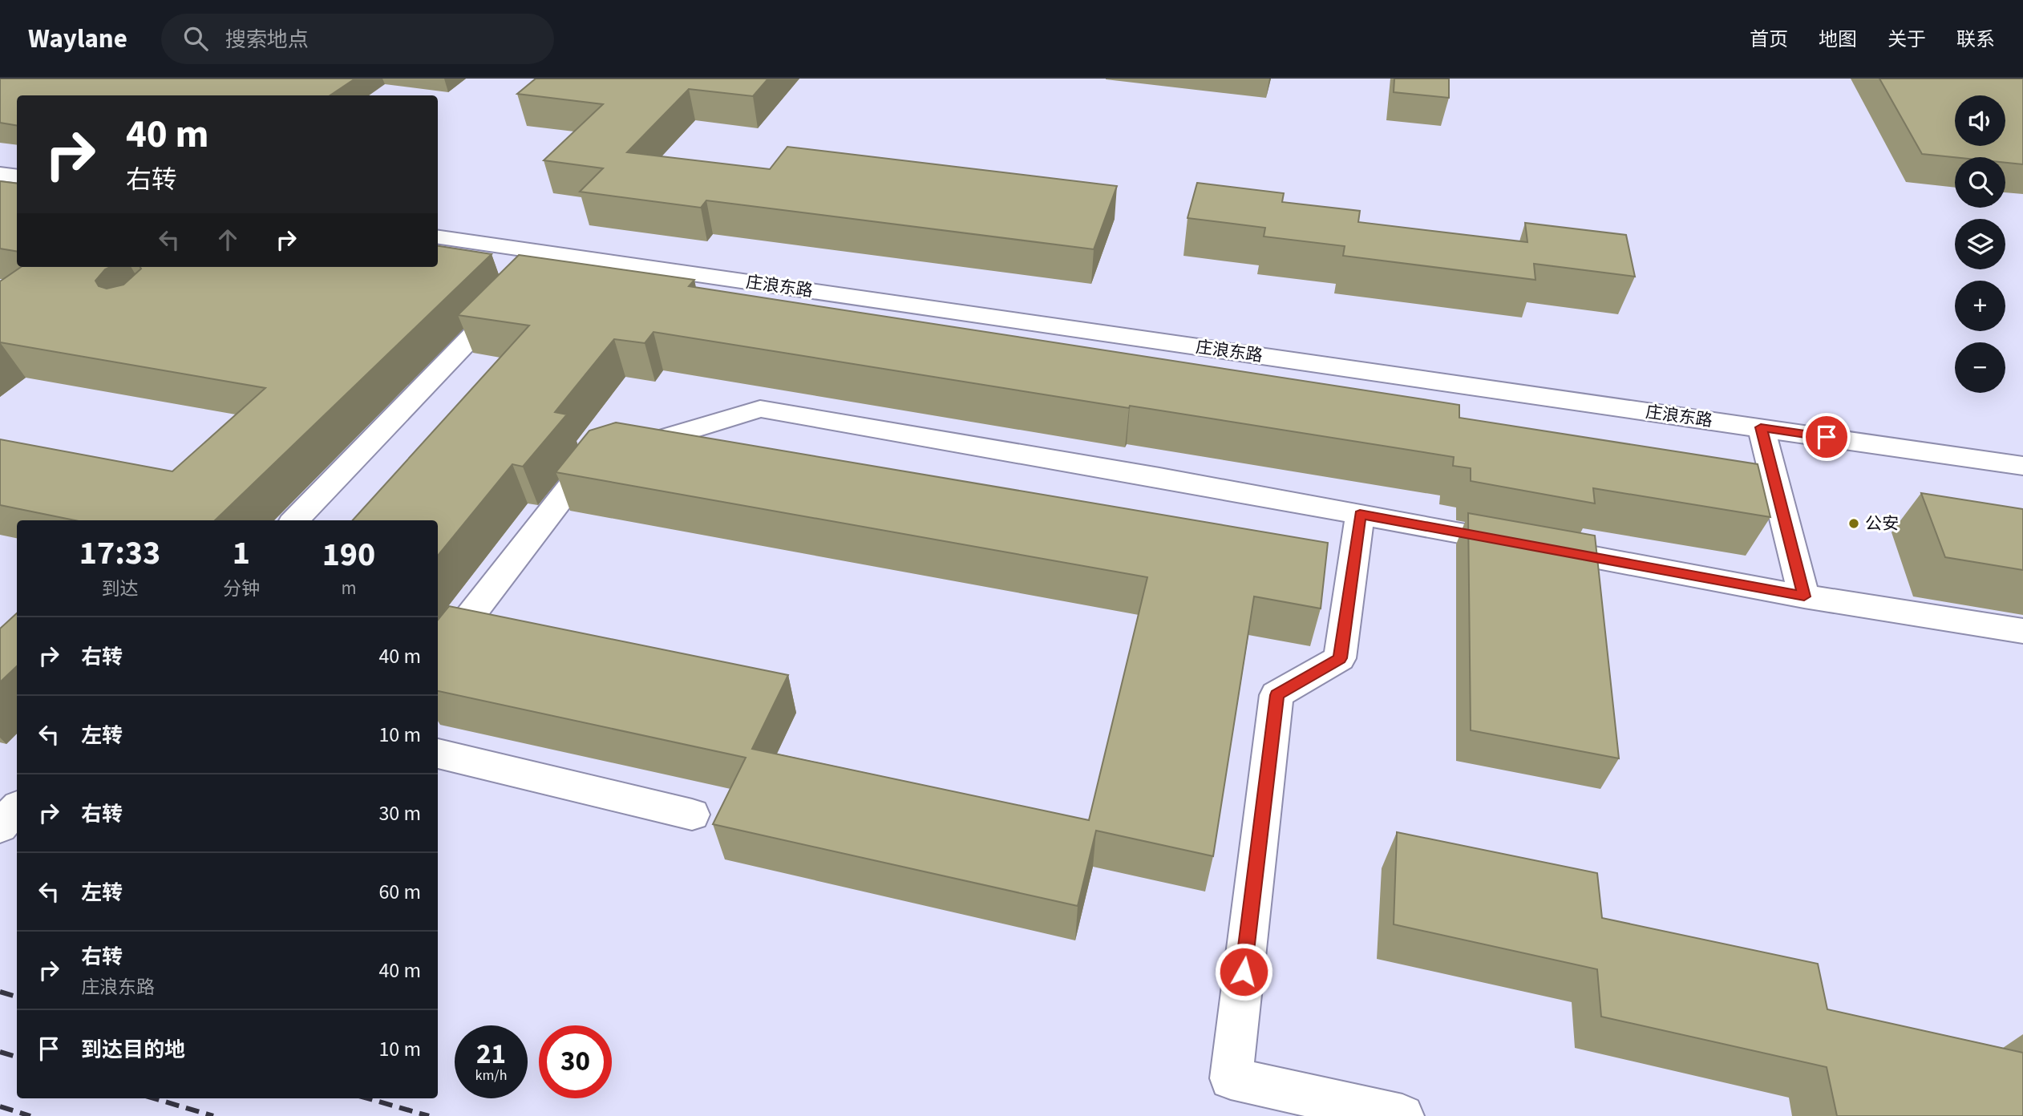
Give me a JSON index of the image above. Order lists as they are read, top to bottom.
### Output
{
  "streets": {
    "street": ["庄浪东路"]
  },
  "places": ["公安"],
  "page": {
    "header": "Waylane",
    "search": "搜索地点",
    "nav": [
      "首页",
      "地图",
      "关于",
      "联系"
    ],
    "map_buttons": ["+", "−"],
    "turn": ["40 m", "右转"],
    "eta": [
      "17:33",
      "到达",
      "1",
      "分钟",
      "190",
      "m"
    ],
    "list": [
      {
        "name": "右转",
        "value": "40 m"
      },
      {
        "name": "左转",
        "value": "10 m"
      },
      {
        "name": "右转",
        "value": "30 m"
      },
      {
        "name": "左转",
        "value": "60 m"
      },
      {
        "name": "右转",
        "note": "庄浪东路",
        "value": "40 m"
      },
      {
        "name": "到达目的地",
        "value": "10 m"
      }
    ],
    "speed": "21 km/h",
    "limit": "30"
  }
}
